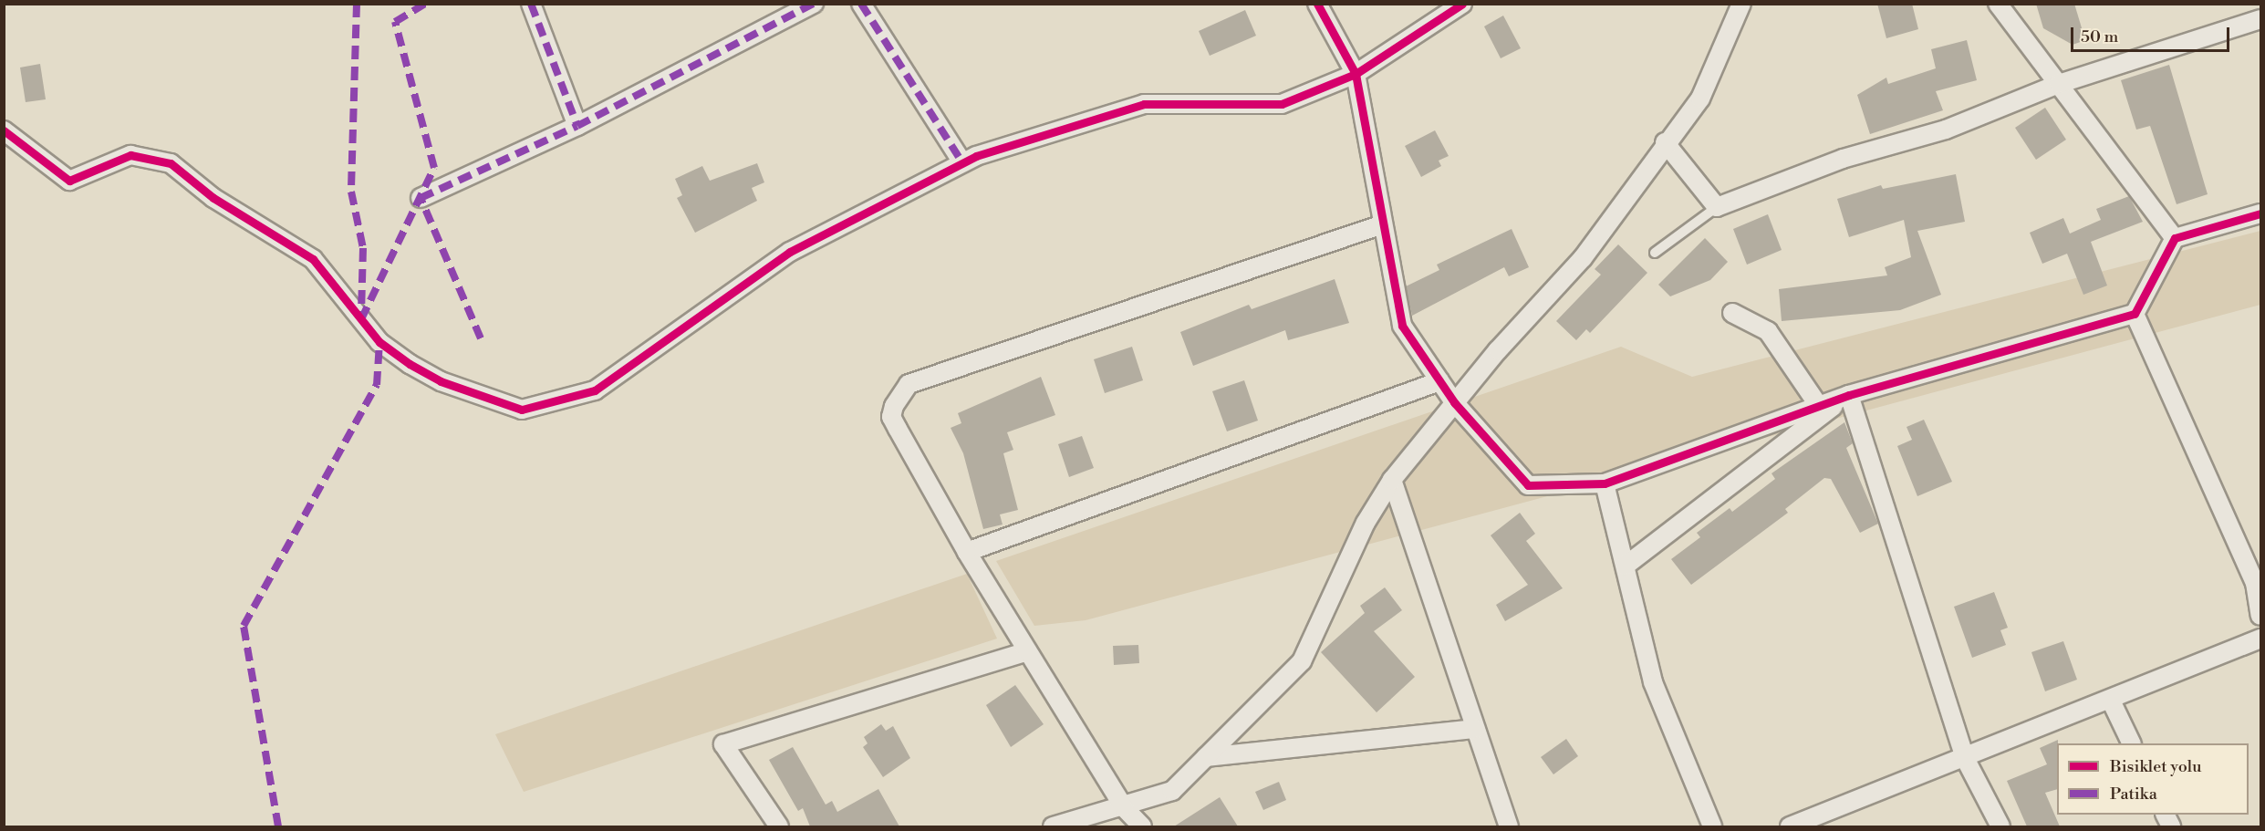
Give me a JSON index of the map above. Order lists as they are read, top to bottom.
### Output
{
  "legend": ["Bisiklet yolu", "Patika"],
  "scale_bar": "50 m"
}
